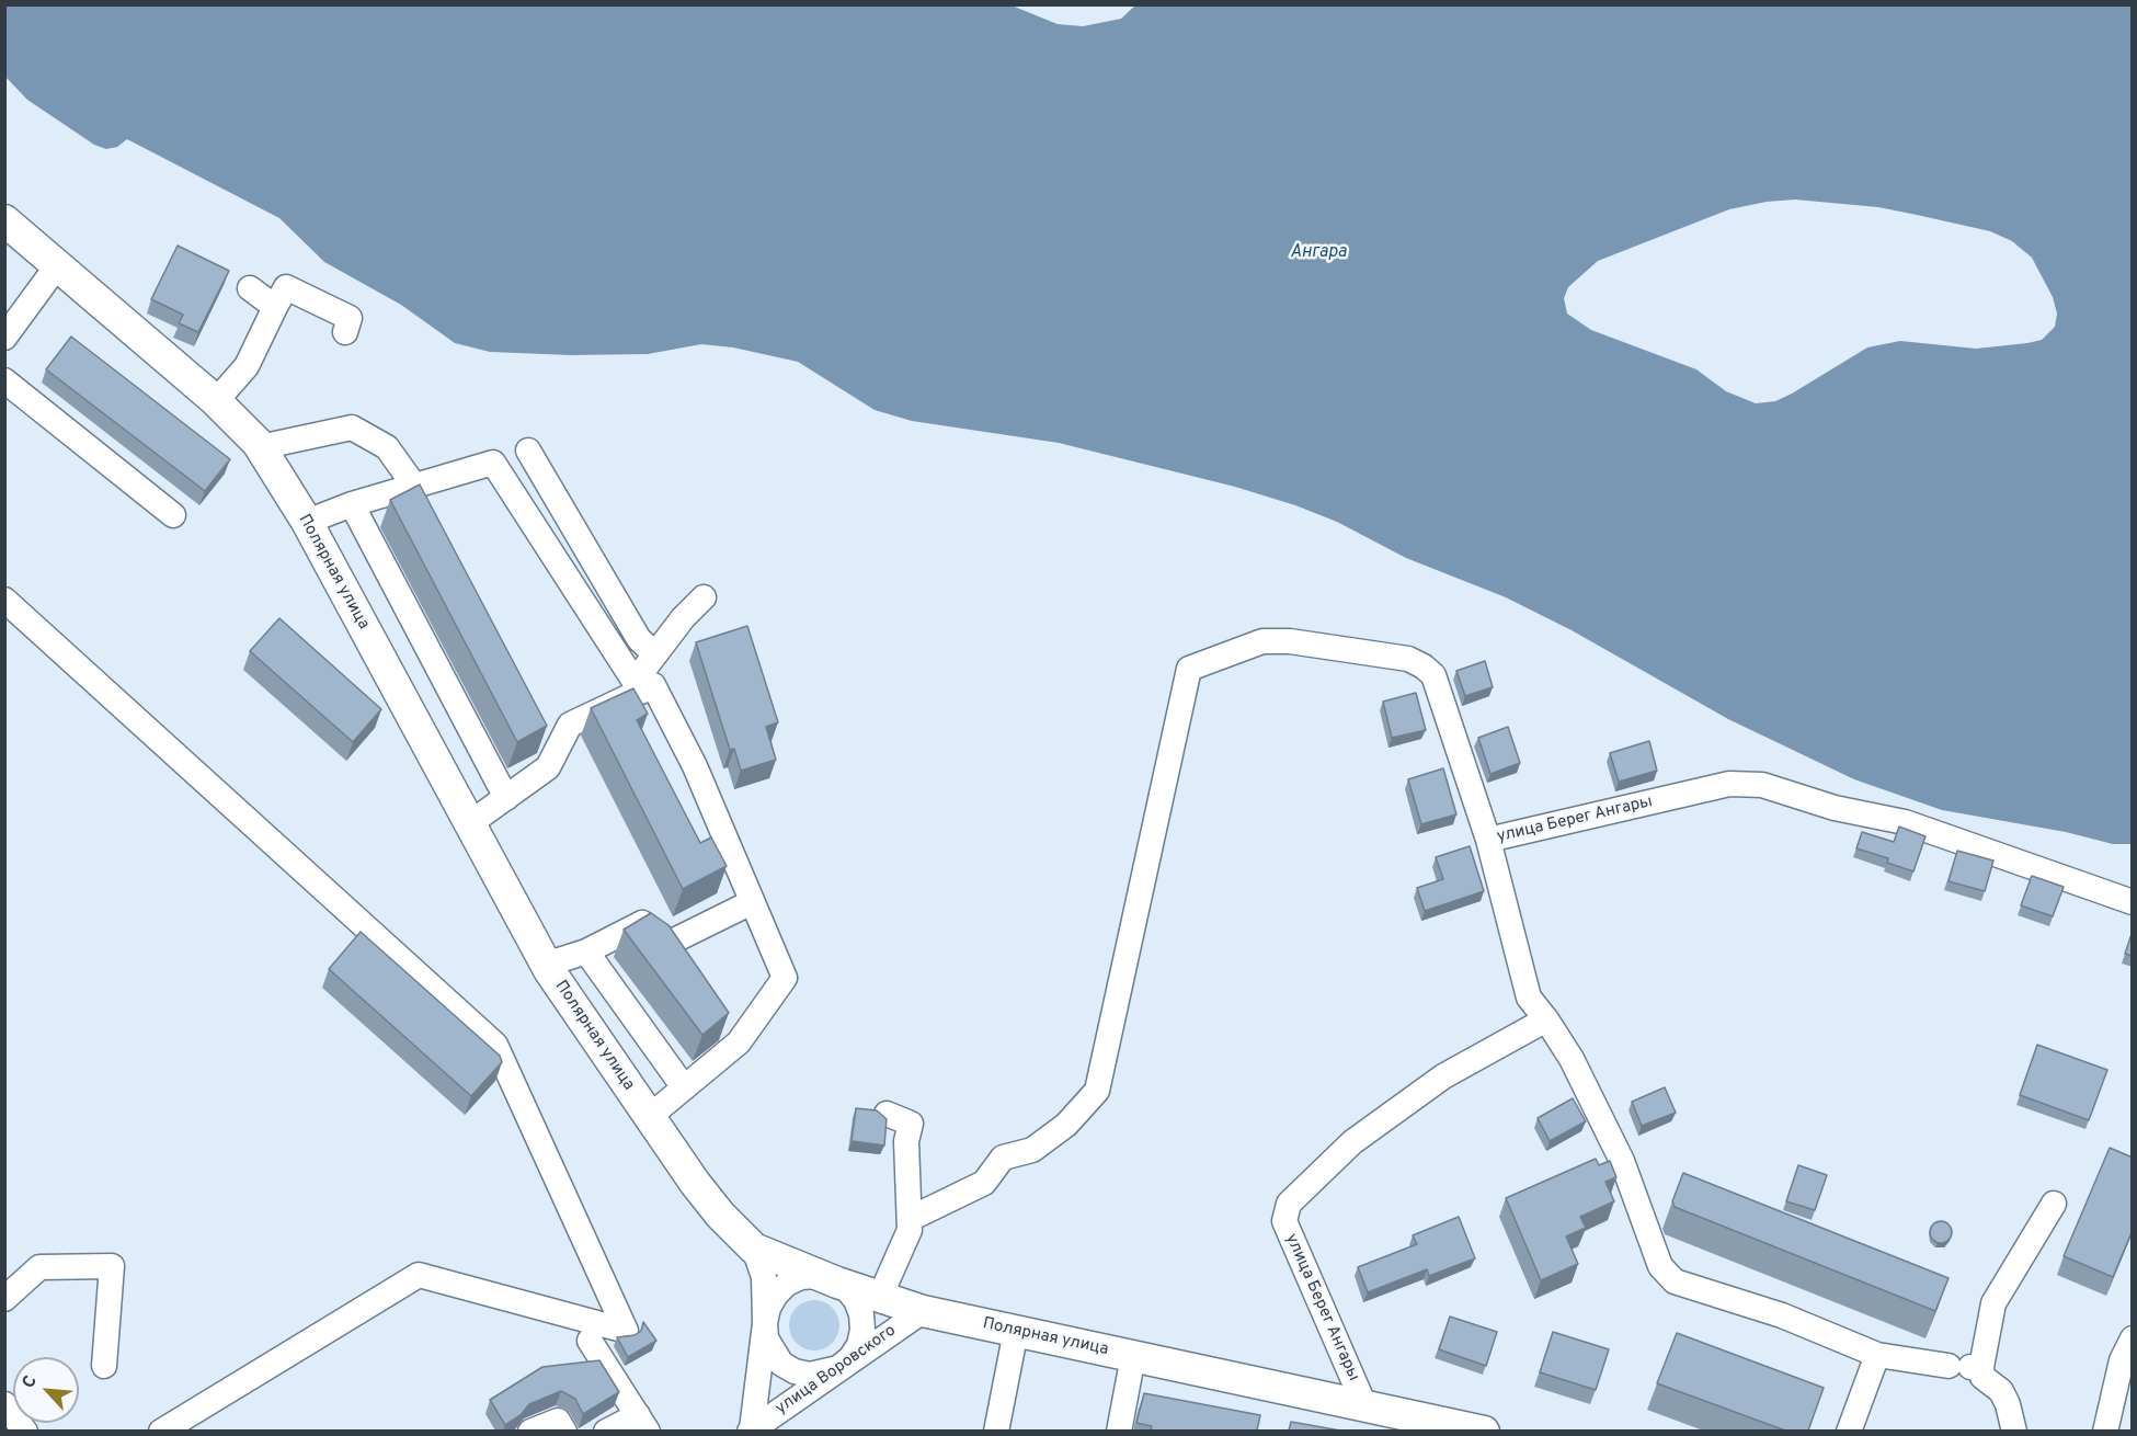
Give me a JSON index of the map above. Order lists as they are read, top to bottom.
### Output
{
  "streets": {
    "main road": ["Полярная улица"],
    "street": ["улица Берег Ангары", "улица Воровского"]
  },
  "crossings": [
    ["Полярная улица", "улица Берег Ангары"],
    ["Полярная улица", "улица Воровского"]
  ],
  "water": ["Ангара"],
  "north": "top left"
}
